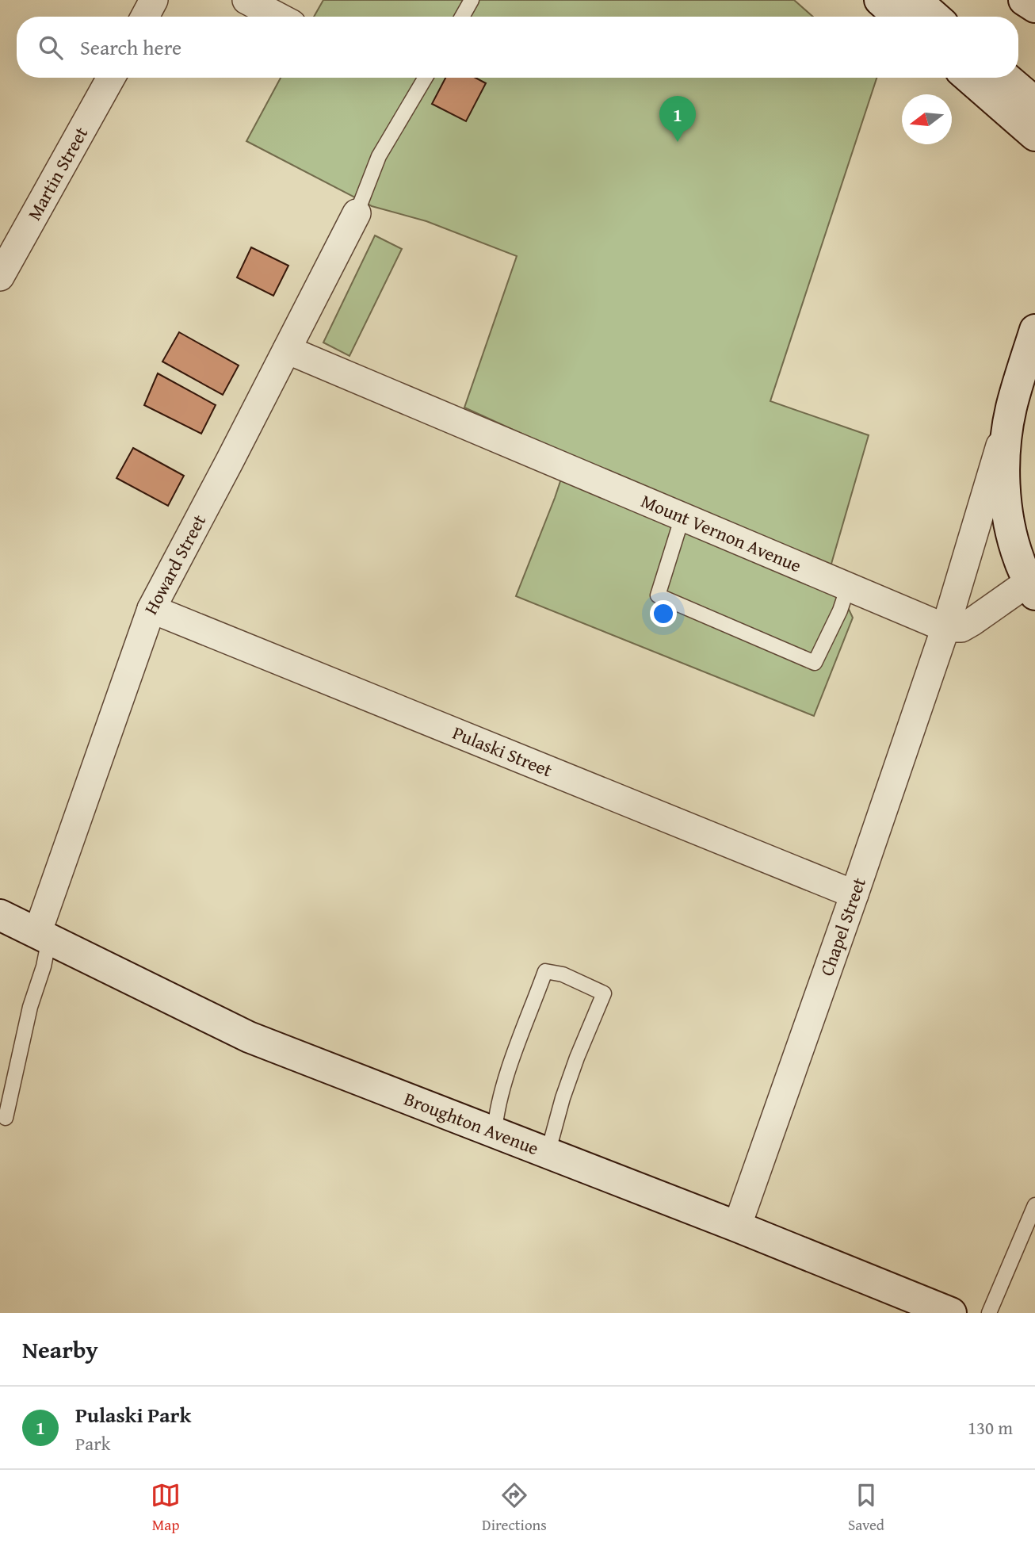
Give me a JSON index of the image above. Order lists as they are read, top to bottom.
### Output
{
  "streets": {
    "street": [
      "Martin Street",
      "Mount Vernon Avenue",
      "Howard Street",
      "Pulaski Street",
      "Chapel Street",
      "Broughton Avenue"
    ]
  },
  "crossings": [
    ["Mount Vernon Avenue", "Howard Street"],
    ["Mount Vernon Avenue", "Chapel Street"],
    ["Howard Street", "Pulaski Street"],
    ["Howard Street", "Broughton Avenue"],
    ["Pulaski Street", "Chapel Street"],
    ["Chapel Street", "Broughton Avenue"]
  ],
  "north": "left",
  "page": {
    "search": "Search here",
    "pins": "1",
    "heading": "Nearby",
    "list": [
      {
        "mark": "1",
        "name": "Pulaski Park",
        "note": "Park",
        "value": "130 m"
      }
    ],
    "nav": ["Map", "Directions", "Saved"]
  }
}
